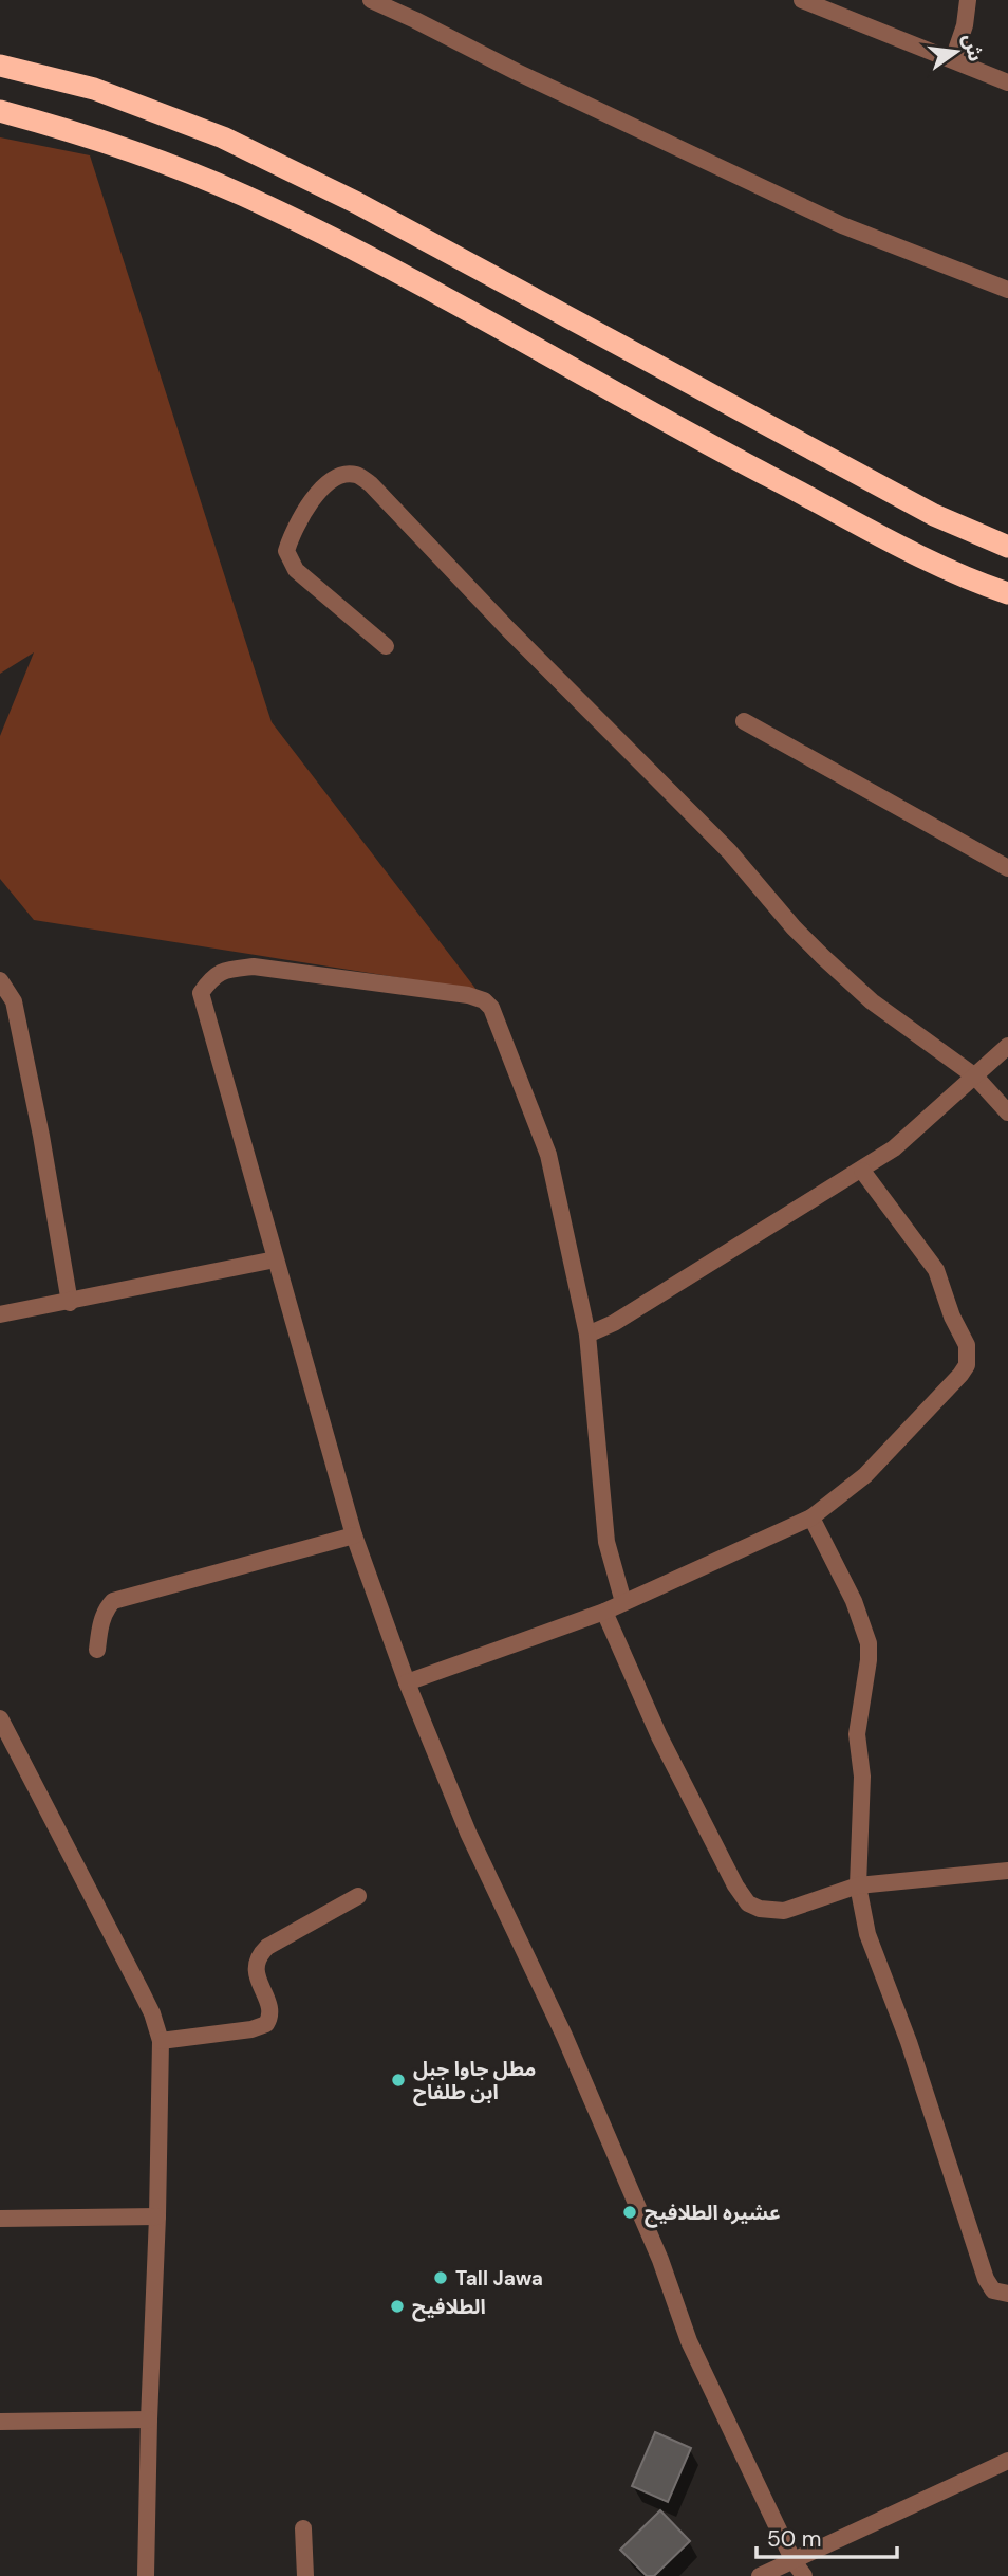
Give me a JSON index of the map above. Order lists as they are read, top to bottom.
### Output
{
  "places": [
    "مطل جاوا جبل ابن طلفاح",
    "عشيره الطلافيح",
    "Tall Jawa",
    "الطلافيح"
  ],
  "scale_bar": "50 m",
  "north": "right"
}
